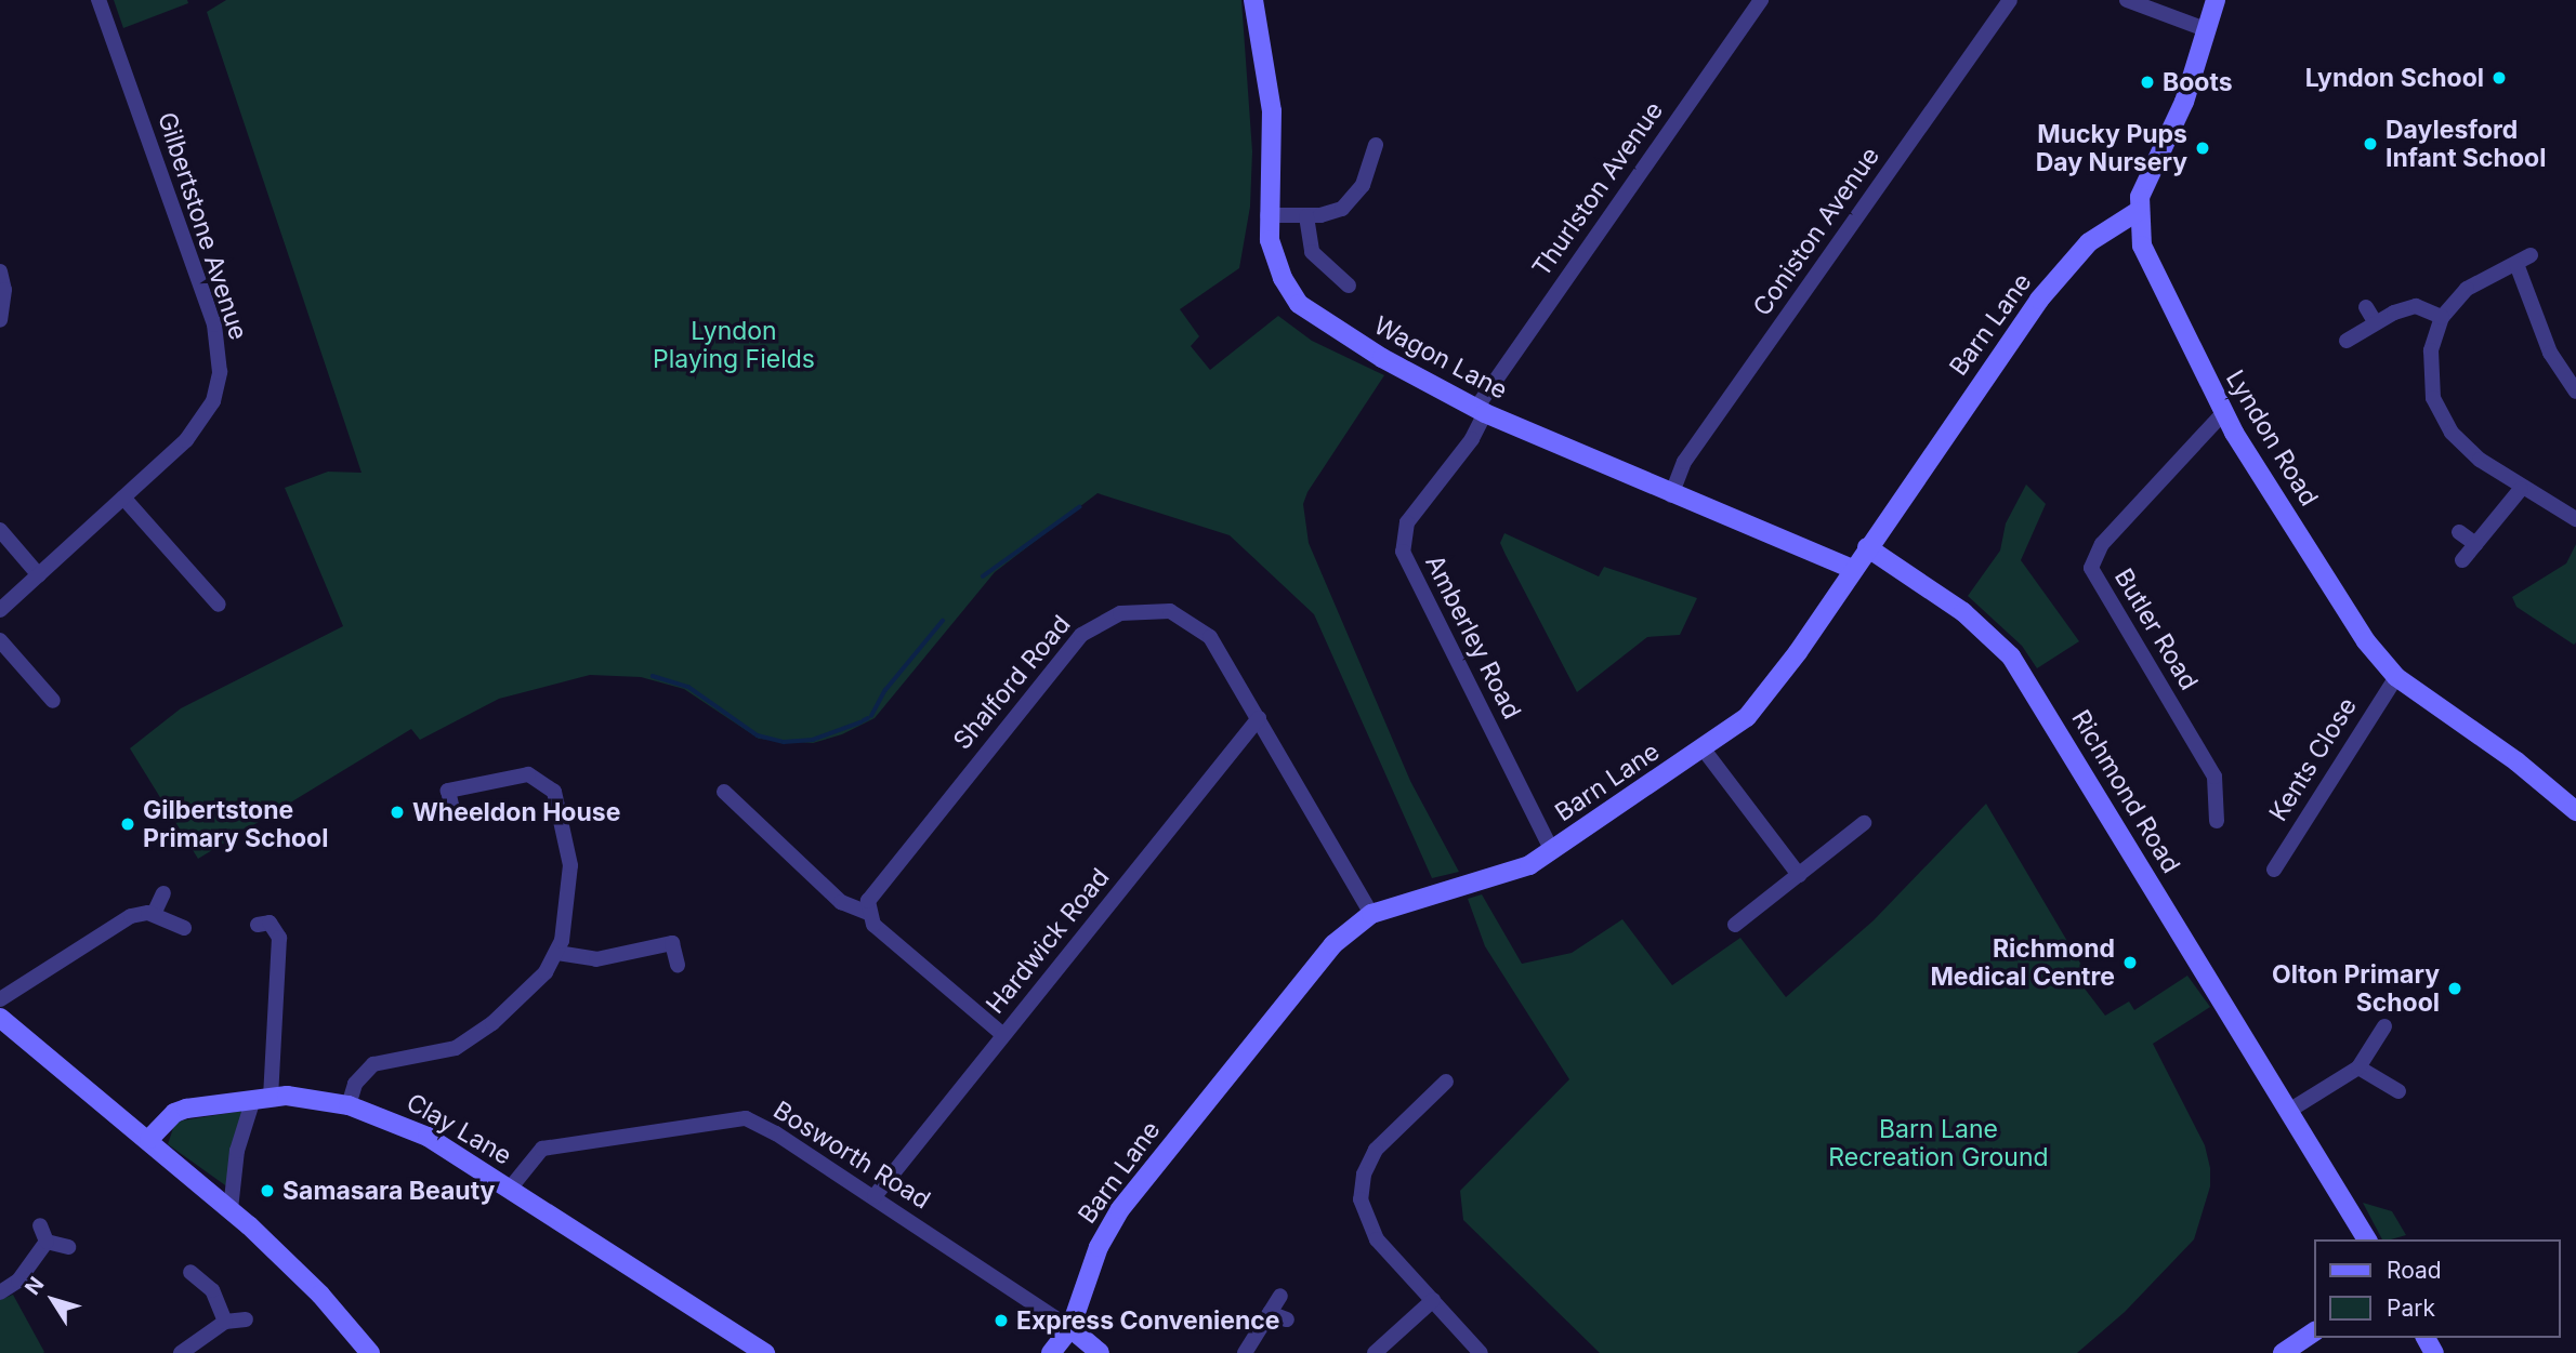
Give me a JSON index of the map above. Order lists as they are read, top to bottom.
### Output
{
  "streets": {
    "street": [
      "Thurlston Avenue",
      "Gilbertstone Avenue",
      "Coniston Avenue",
      "Barn Lane",
      "Wagon Lane",
      "Lyndon Road",
      "Butler Road",
      "Amberley Road",
      "Shalford Road",
      "Kents Close",
      "Richmond Road",
      "Hardwick Road",
      "Clay Lane",
      "Bosworth Road"
    ]
  },
  "crossings": [
    ["Thurlston Avenue", "Wagon Lane"],
    ["Thurlston Avenue", "Amberley Road"],
    ["Coniston Avenue", "Wagon Lane"],
    ["Barn Lane", "Wagon Lane"],
    ["Barn Lane", "Lyndon Road"],
    ["Barn Lane", "Amberley Road"],
    ["Barn Lane", "Shalford Road"],
    ["Barn Lane", "Richmond Road"],
    ["Barn Lane", "Bosworth Road"],
    ["Wagon Lane", "Amberley Road"],
    ["Lyndon Road", "Butler Road"],
    ["Lyndon Road", "Kents Close"],
    ["Shalford Road", "Hardwick Road"],
    ["Hardwick Road", "Bosworth Road"],
    ["Clay Lane", "Bosworth Road"]
  ],
  "parks": ["Lyndon Playing Fields", "Barn Lane Recreation Ground"],
  "places": [
    "Lyndon School",
    "Boots",
    "Daylesford Infant School",
    "Mucky Pups Day Nursery",
    "Wheeldon House",
    "Gilbertstone Primary School",
    "Richmond Medical Centre",
    "Olton Primary School",
    "Samasara Beauty",
    "Express Convenience"
  ],
  "legend": ["Road", "Park"],
  "north": "top left"
}
